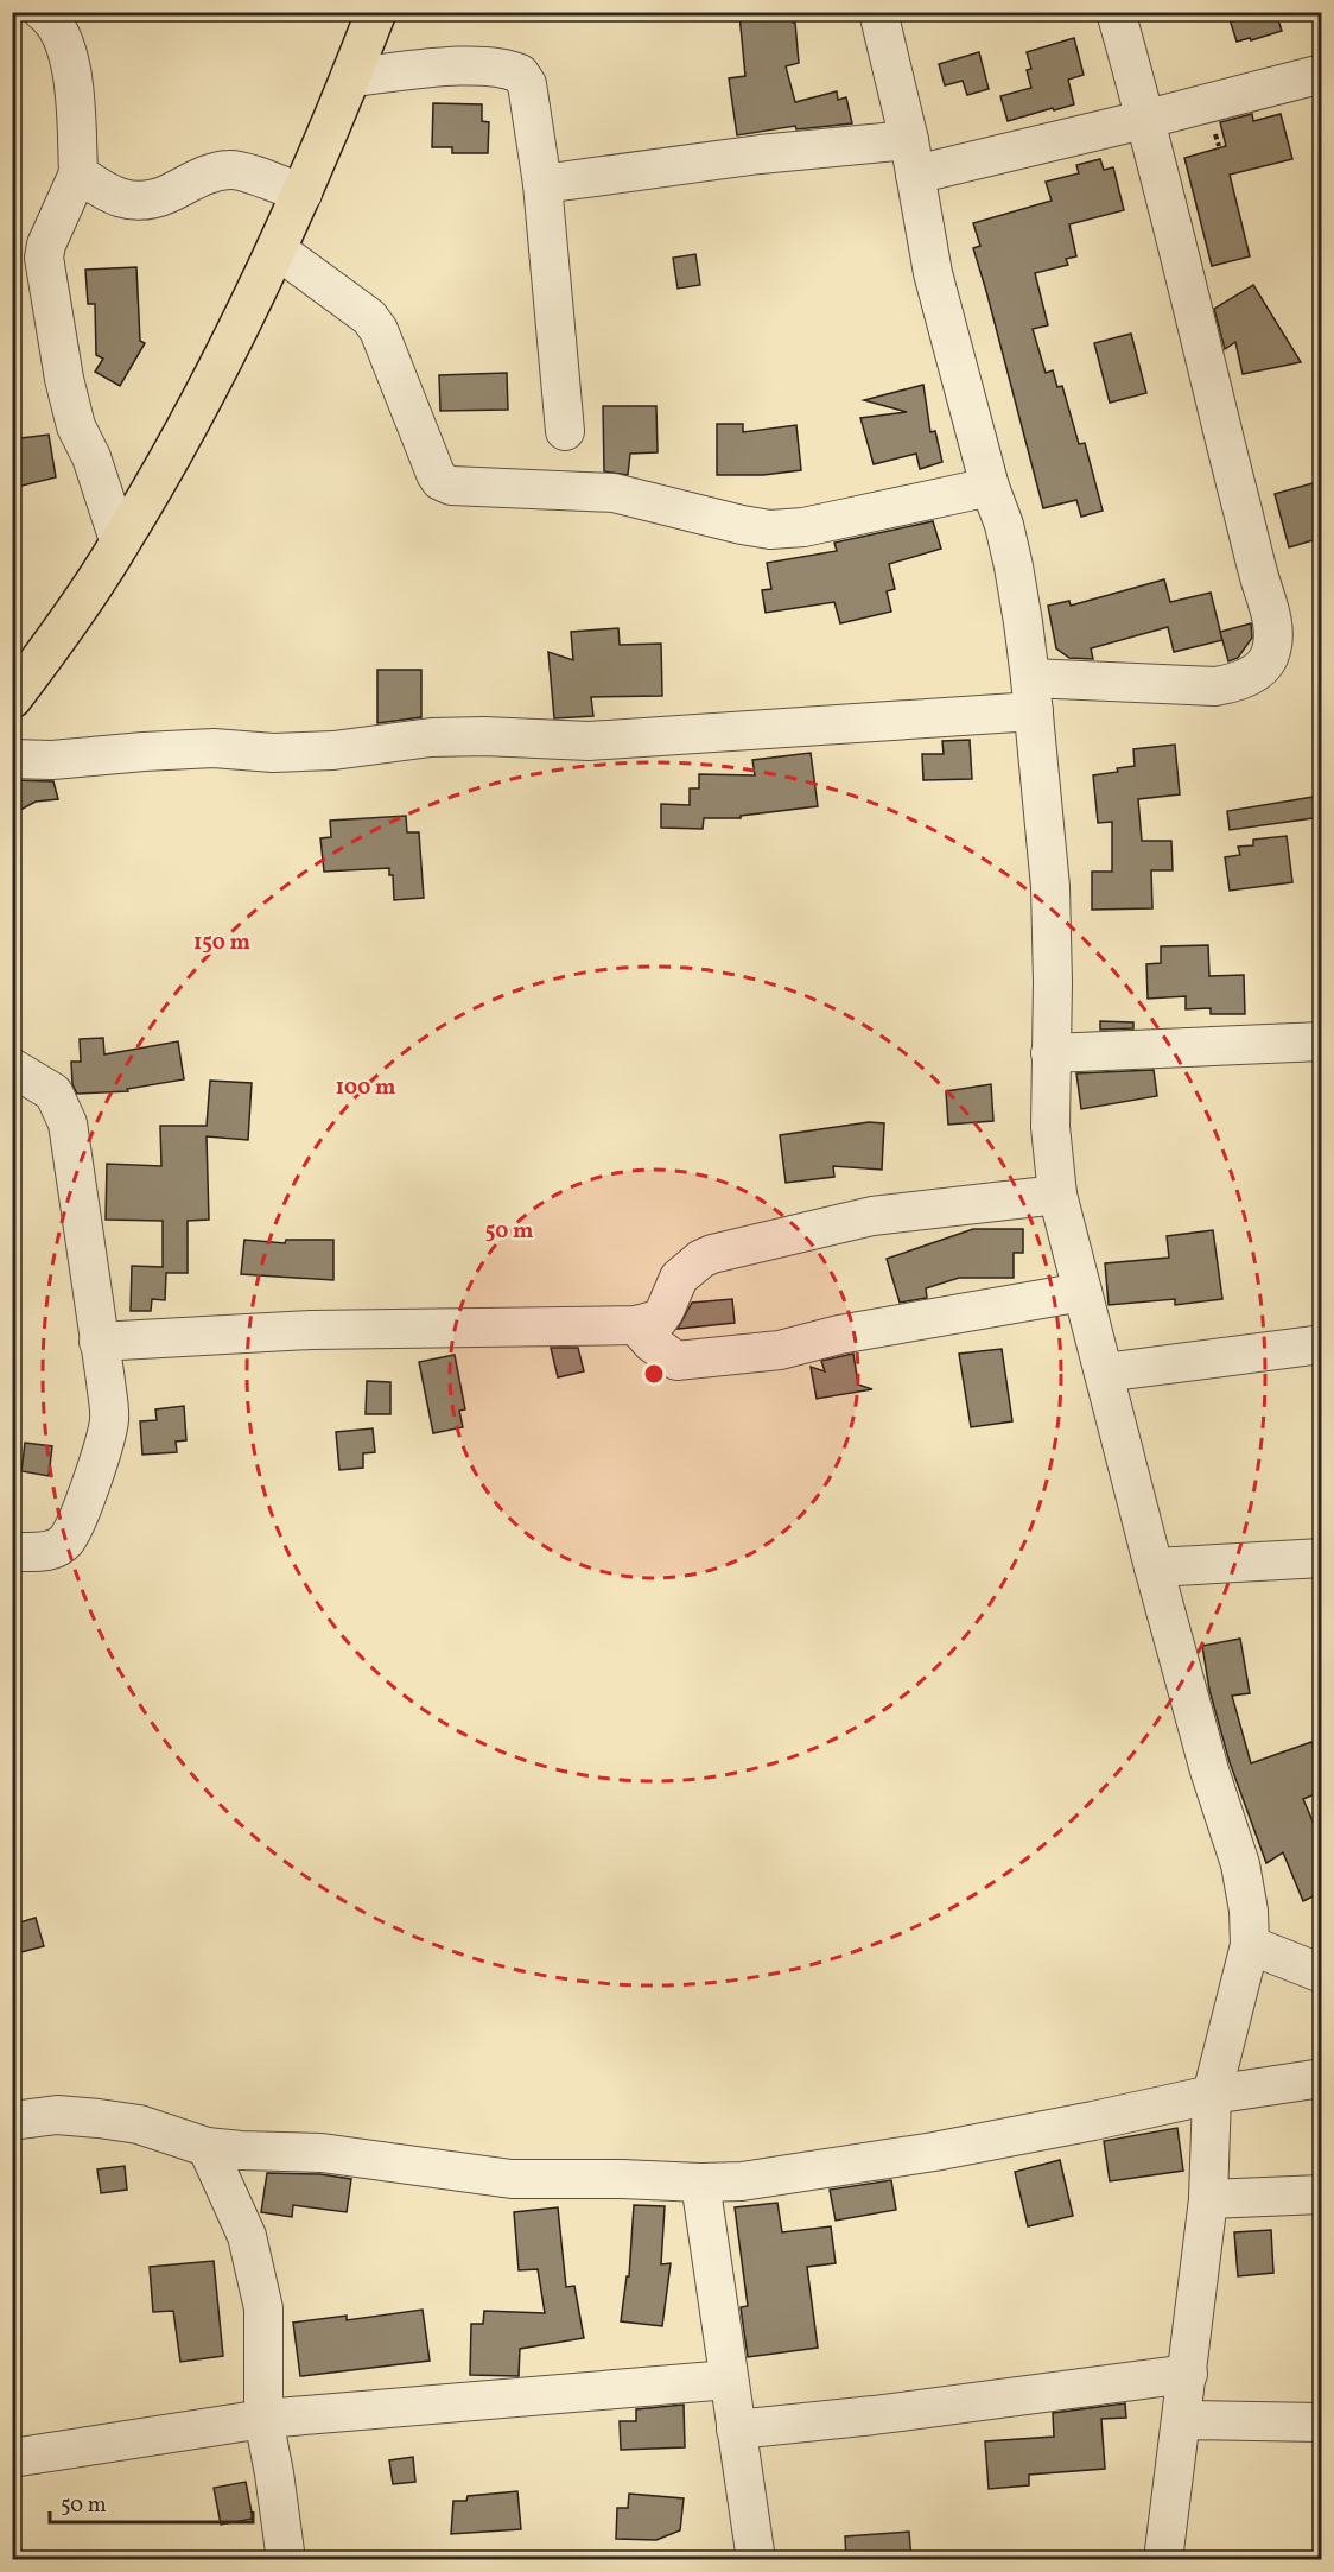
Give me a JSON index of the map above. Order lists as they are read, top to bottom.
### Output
{
  "scale_bar": "50 m",
  "rings": ["150 m", "100 m", "50 m"]
}
